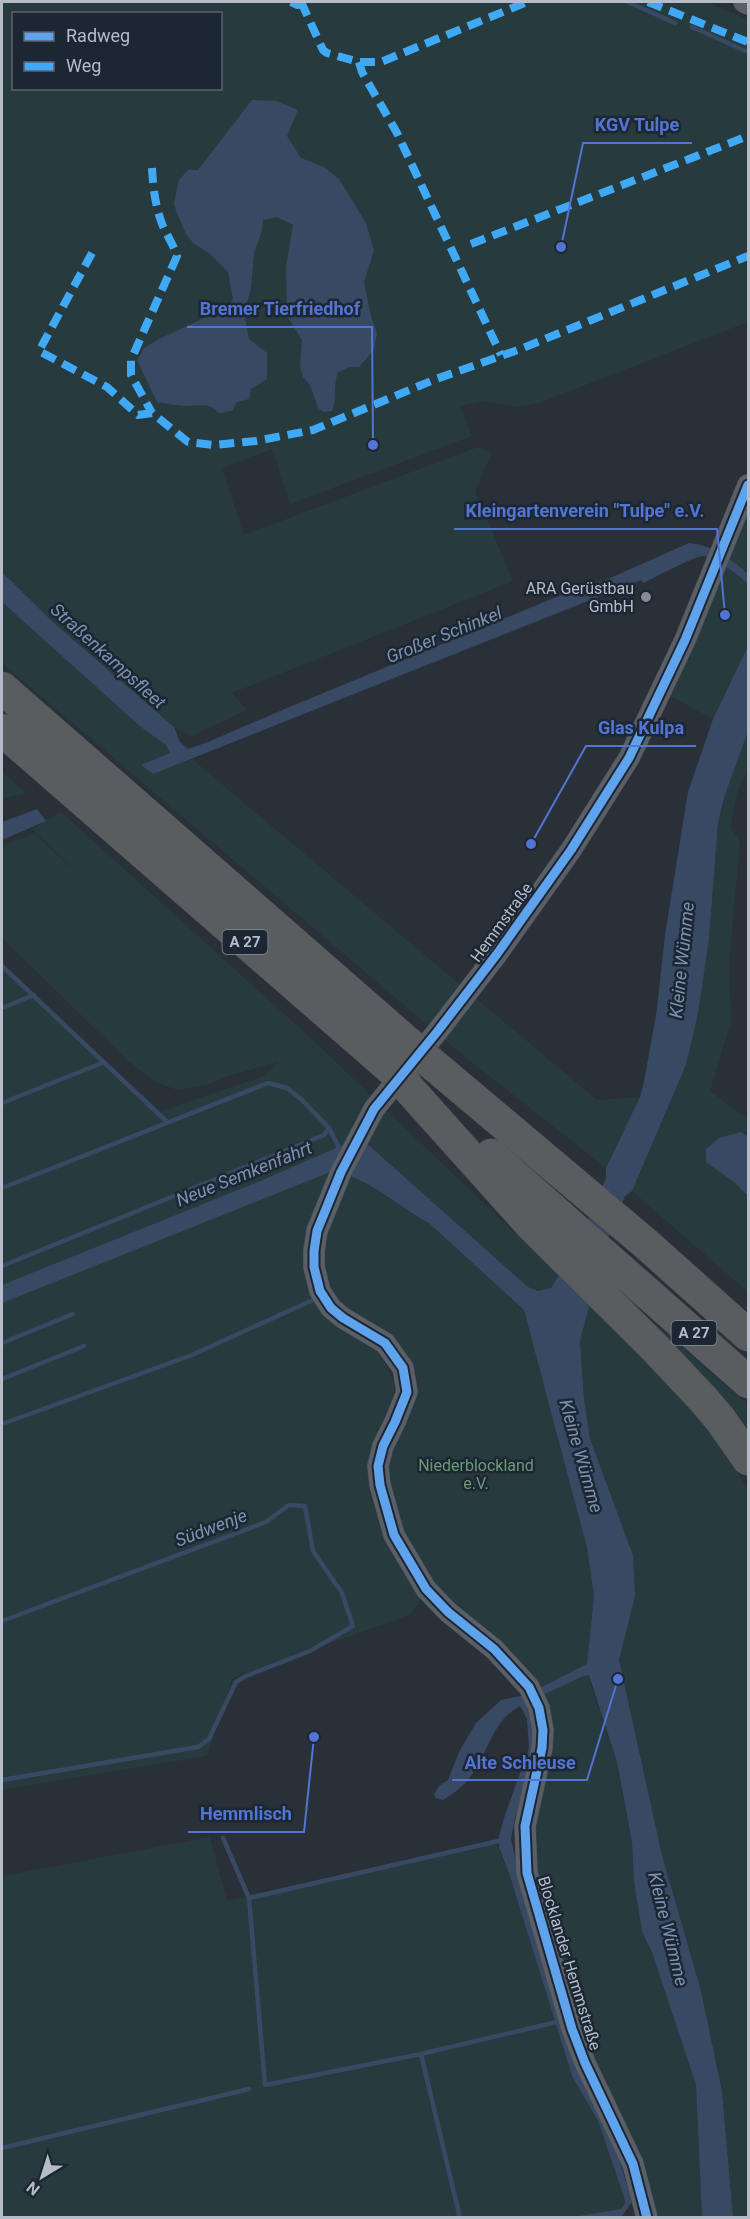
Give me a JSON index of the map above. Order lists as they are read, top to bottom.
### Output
{
  "streets": {
    "highway": ["A 27"],
    "street": ["Hemmstraße", "Blocklander Hemmstraße"]
  },
  "crossings": [
    ["Hemmstraße", "Blocklander Hemmstraße"]
  ],
  "water": [
    "Großer Schinkel",
    "Straßenkampsfleet",
    "Kleine Wümme",
    "Neue Semkenfahrt",
    "Südwenje"
  ],
  "parks": ["Niederblockland e.V."],
  "places": [
    "KGV Tulpe",
    "Bremer Tierfriedhof",
    "ARA Gerüstbau GmbH",
    "Kleingartenverein \"Tulpe\" e.V.",
    "Glas Kulpa",
    "Alte Schleuse",
    "Hemmlisch"
  ],
  "legend": ["Radweg", "Weg"],
  "north": "bottom left"
}
